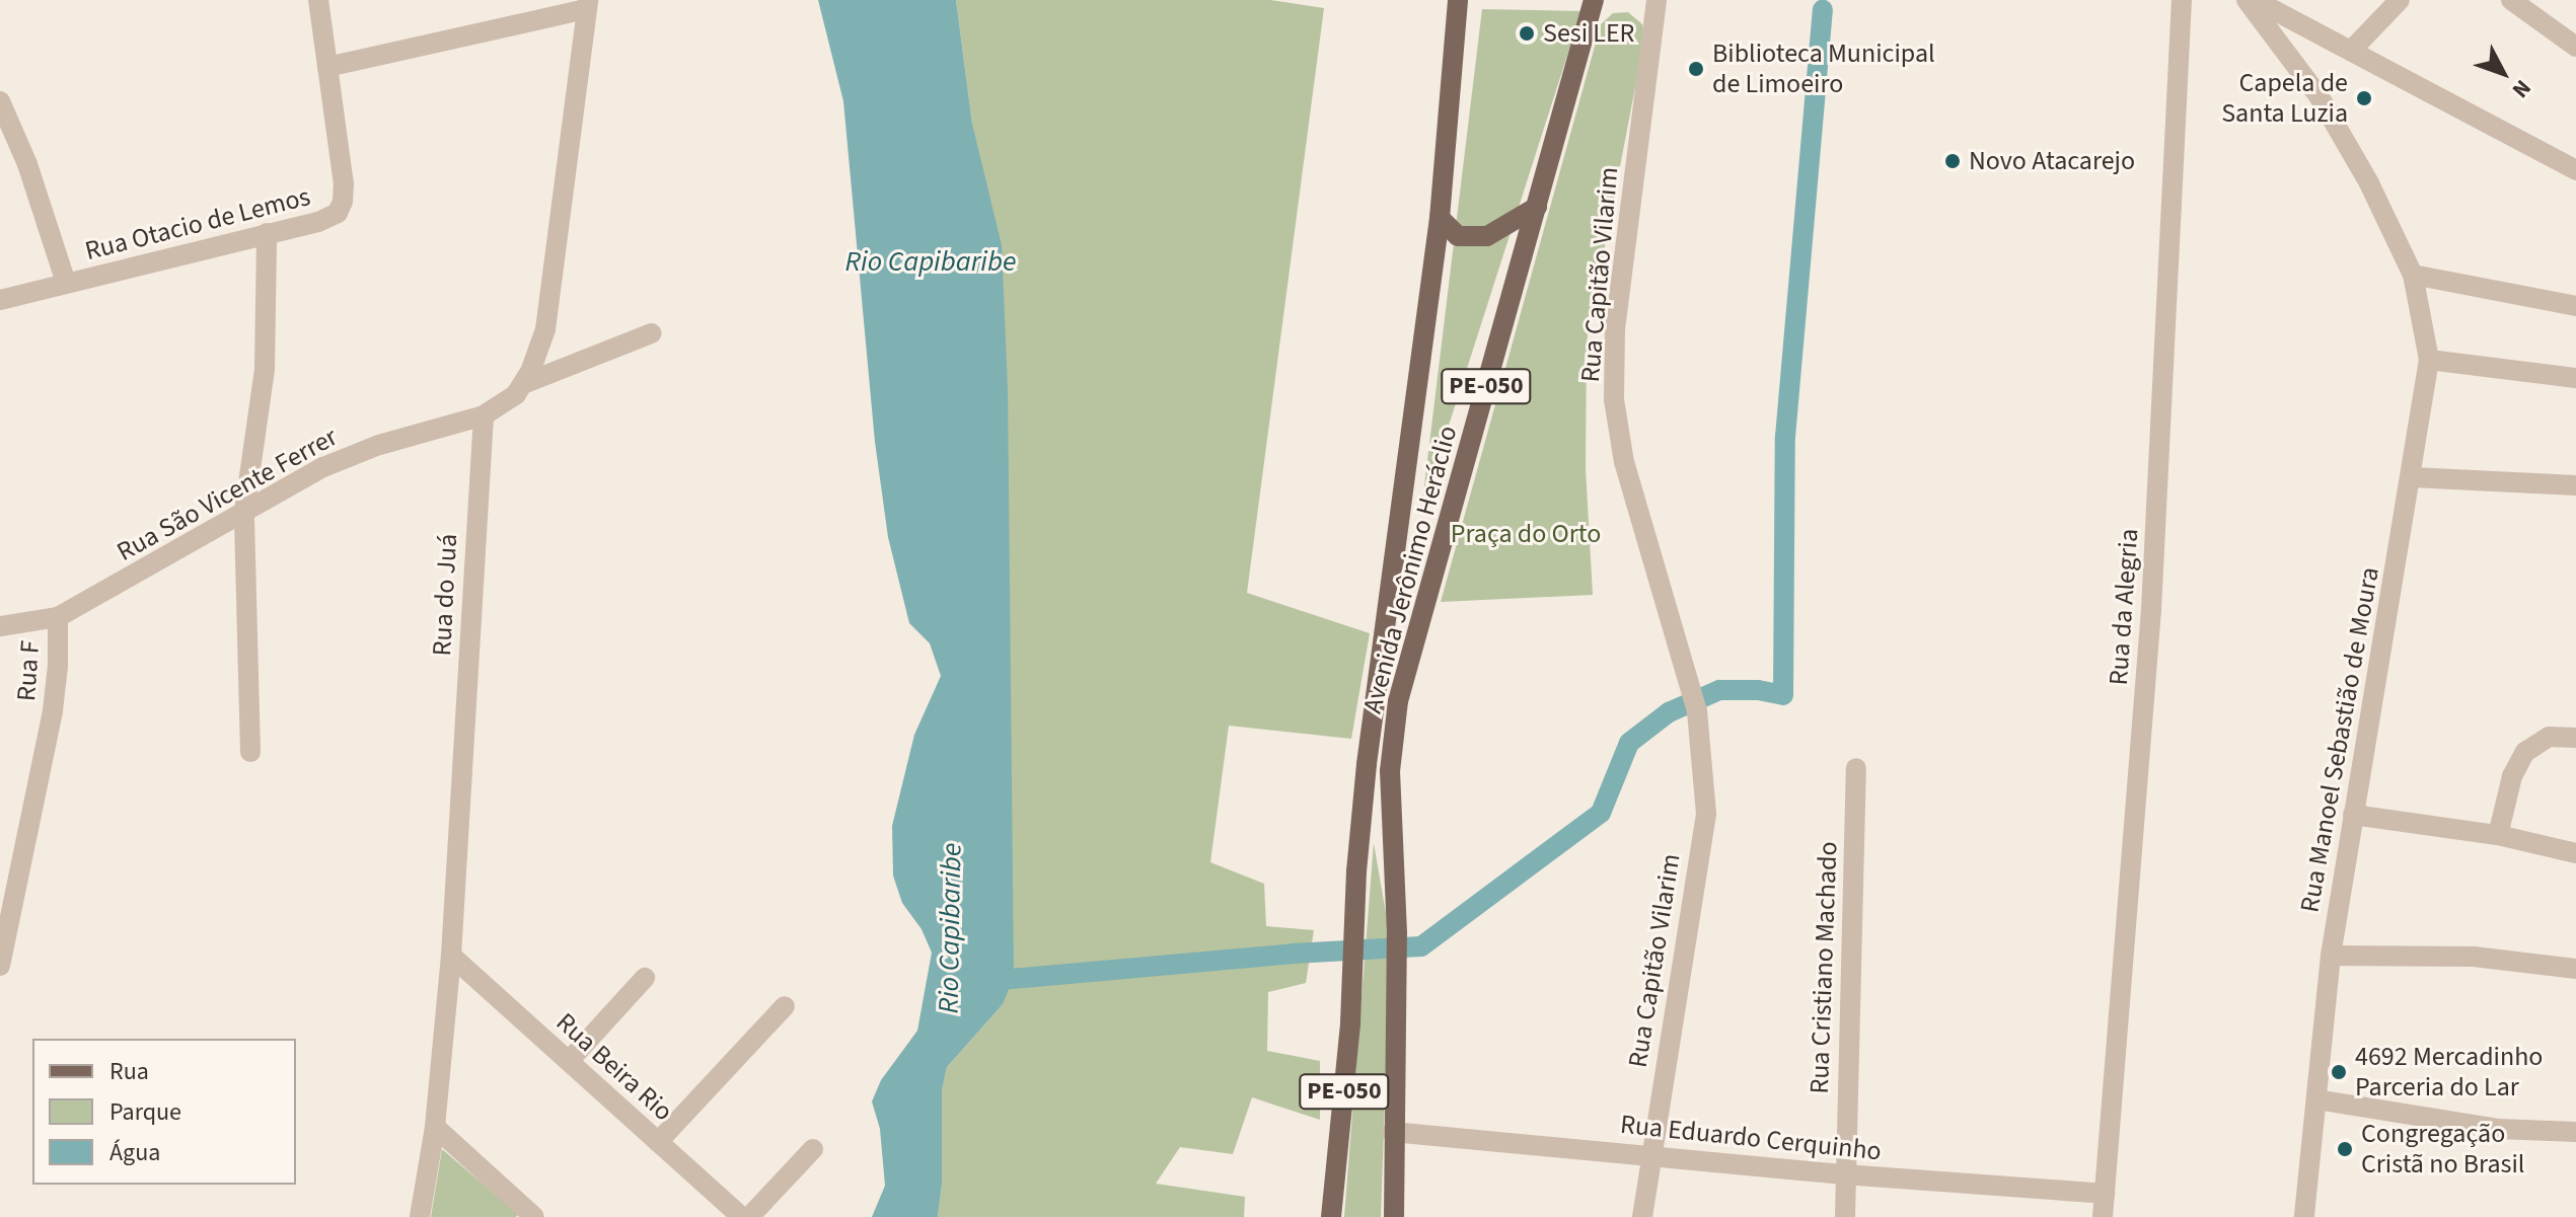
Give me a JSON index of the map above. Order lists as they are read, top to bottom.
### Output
{
  "streets": {
    "main road": ["PE-050", "Avenida Jerônimo Heráclio"],
    "street": [
      "Rua Otacio de Lemos",
      "Rua Capitão Vilarim",
      "Rua São Vicente Ferrer",
      "Rua do Juá",
      "Rua da Alegria",
      "Rua F",
      "Rua Manoel Sebastião de Moura",
      "Rua Cristiano Machado",
      "Rua Beira Rio",
      "Rua Eduardo Cerquinho"
    ]
  },
  "crossings": [
    ["Rua Capitão Vilarim", "Rua Eduardo Cerquinho"],
    ["Rua São Vicente Ferrer", "Rua do Juá"],
    ["Rua São Vicente Ferrer", "Rua F"],
    ["Avenida Jerônimo Heráclio", "Rua Eduardo Cerquinho"],
    ["Rua do Juá", "Rua Beira Rio"],
    ["Rua da Alegria", "Rua Eduardo Cerquinho"],
    ["Rua Cristiano Machado", "Rua Eduardo Cerquinho"]
  ],
  "water": ["Rio Capibaribe"],
  "parks": ["Praça do Orto"],
  "places": [
    "Sesi LER",
    "Biblioteca Municipal de Limoeiro",
    "Capela de Santa Luzia",
    "Novo Atacarejo",
    "4692 Mercadinho Parceria do Lar",
    "Congregação Cristã no Brasil"
  ],
  "legend": ["Rua", "Parque", "Água"],
  "north": "bottom right"
}
